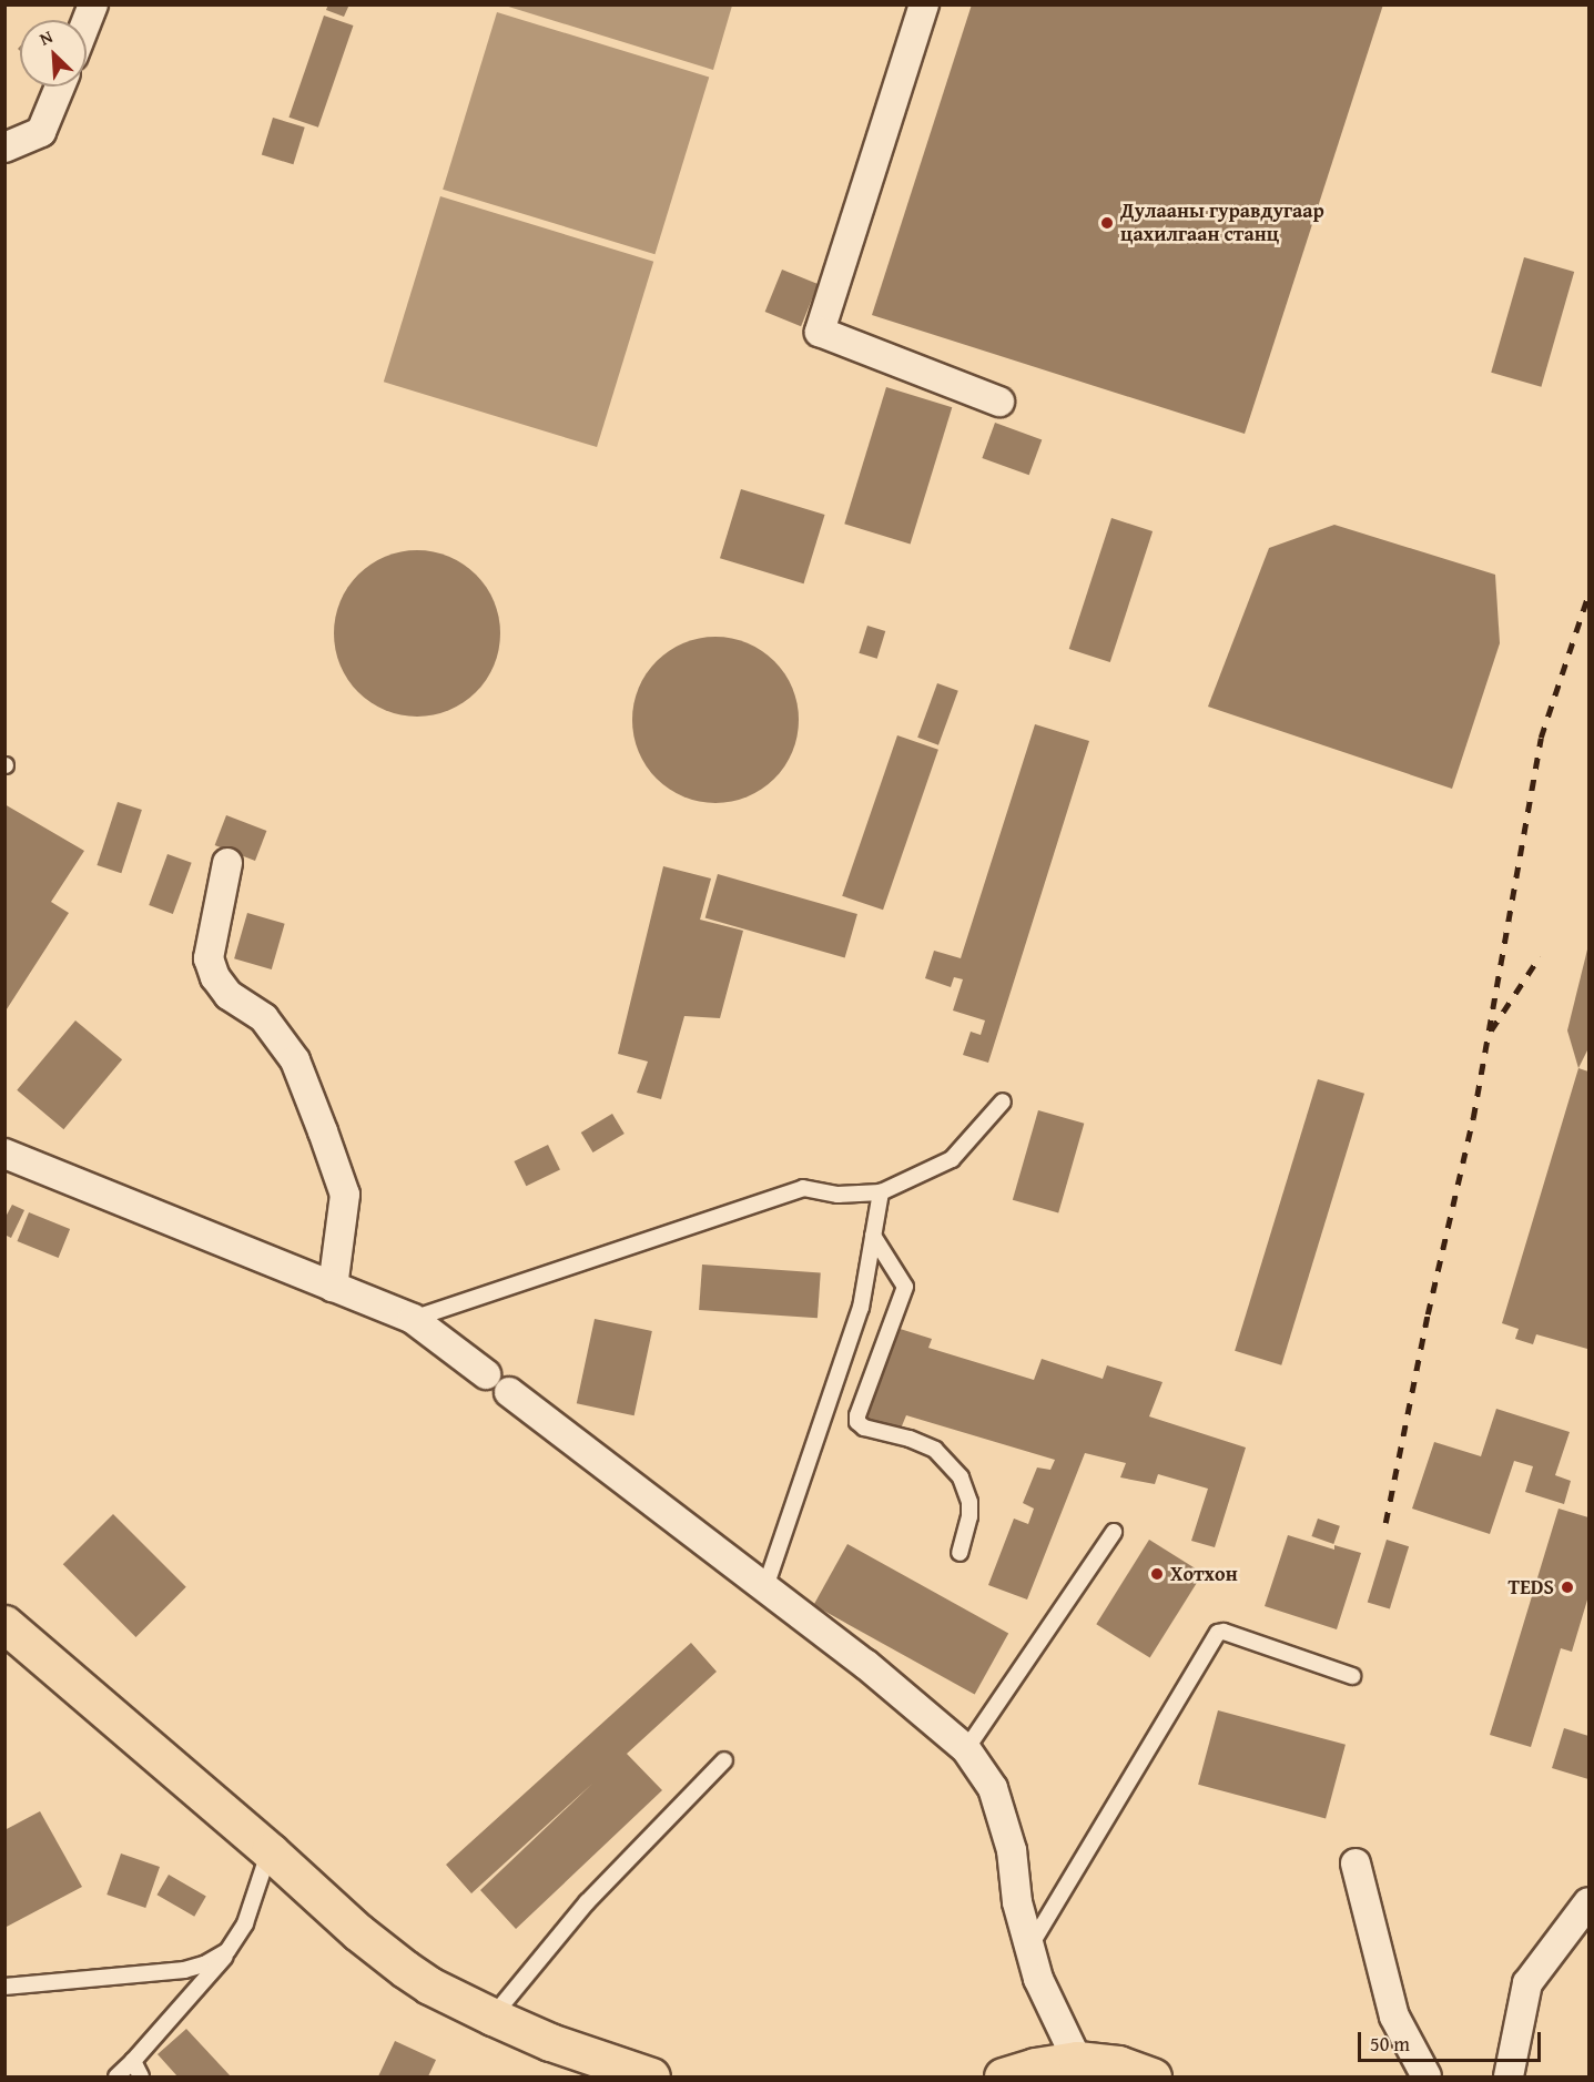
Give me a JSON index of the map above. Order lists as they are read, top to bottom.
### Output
{
  "places": ["Дулааны гуравдугаар цахилгаан станц", "Хотхон", "TEDS"],
  "scale_bar": "50 m",
  "north": "top left"
}
